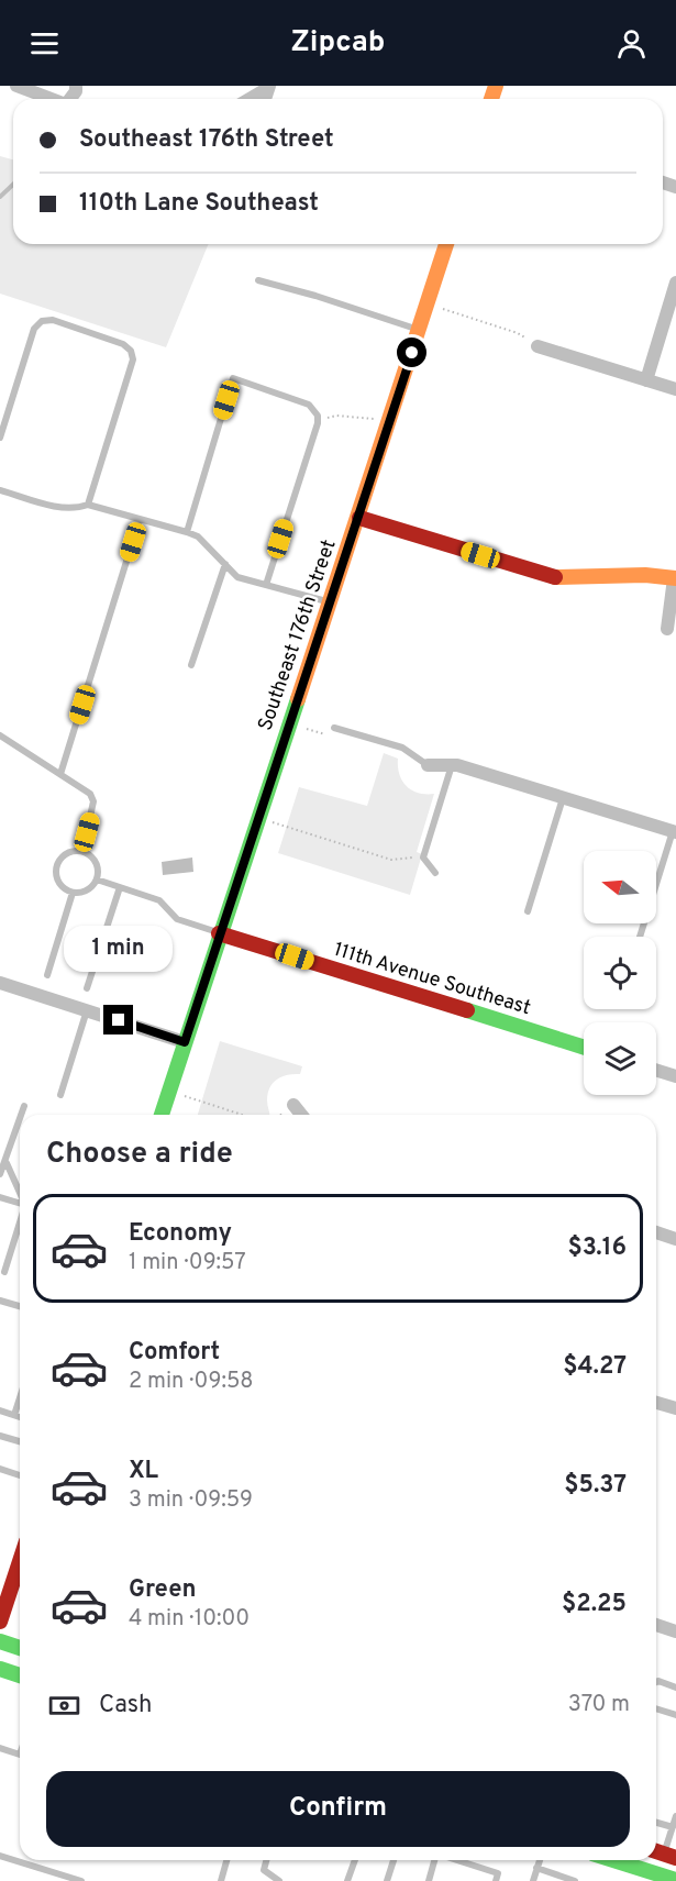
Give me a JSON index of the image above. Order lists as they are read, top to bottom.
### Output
{
  "streets": {
    "main road": ["Southeast 176th Street", "111th Avenue Southeast"]
  },
  "crossings": [
    ["Southeast 176th Street", "111th Avenue Southeast"]
  ],
  "north": "left",
  "page": {
    "header": "Zipcab",
    "banner": ["Southeast 176th Street", "110th Lane Southeast"],
    "bubble": "1 min",
    "heading": "Choose a ride",
    "list": [
      {
        "name": "Economy",
        "note": "1 min · 09:57",
        "value": "$3.16"
      },
      {
        "name": "Comfort",
        "note": "2 min · 09:58",
        "value": "$4.27"
      },
      {
        "name": "XL",
        "note": "3 min · 09:59",
        "value": "$5.37"
      },
      {
        "name": "Green",
        "note": "4 min · 10:00",
        "value": "$2.25"
      }
    ],
    "pay": ["Cash", "370 m"],
    "buttons": "Confirm"
  }
}
